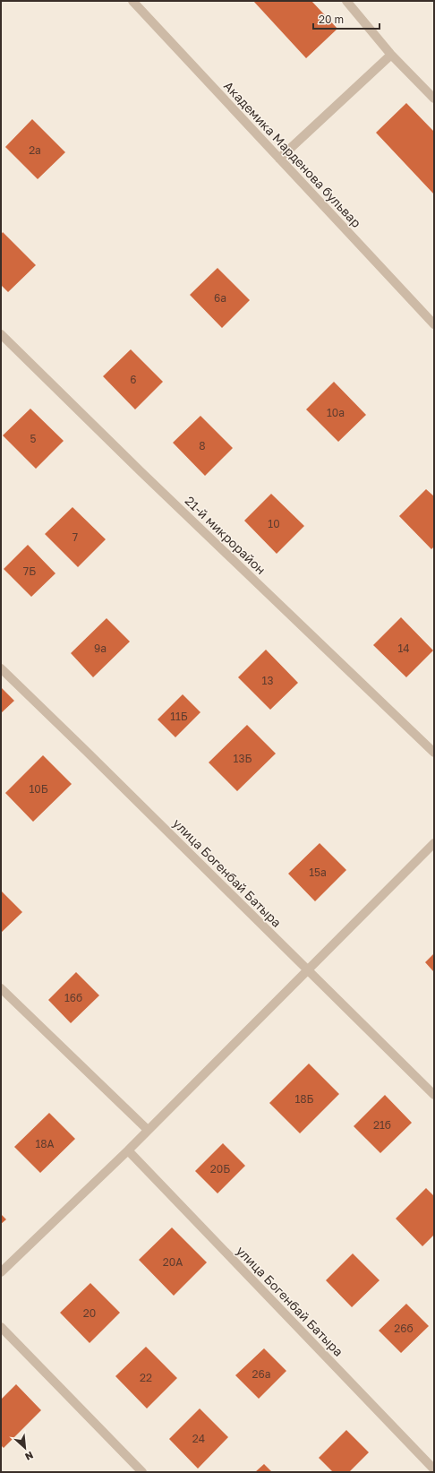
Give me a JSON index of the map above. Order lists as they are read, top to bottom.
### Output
{
  "streets": {
    "street": ["Академика Марденова бульвар", "21-й микрорайон", "улица Богенбай Батыра"]
  },
  "house_numbers": [
    "2а",
    "6а",
    "6",
    "10а",
    "5",
    "8",
    "10",
    "7",
    "7Б",
    "9а",
    "14",
    "13",
    "11Б",
    "13Б",
    "10Б",
    "15а",
    "16б",
    "18Б",
    "21б",
    "18А",
    "20Б",
    "20А",
    "20",
    "26б",
    "26а",
    "22",
    "24"
  ],
  "scale_bar": "20 m",
  "north": "bottom right"
}
